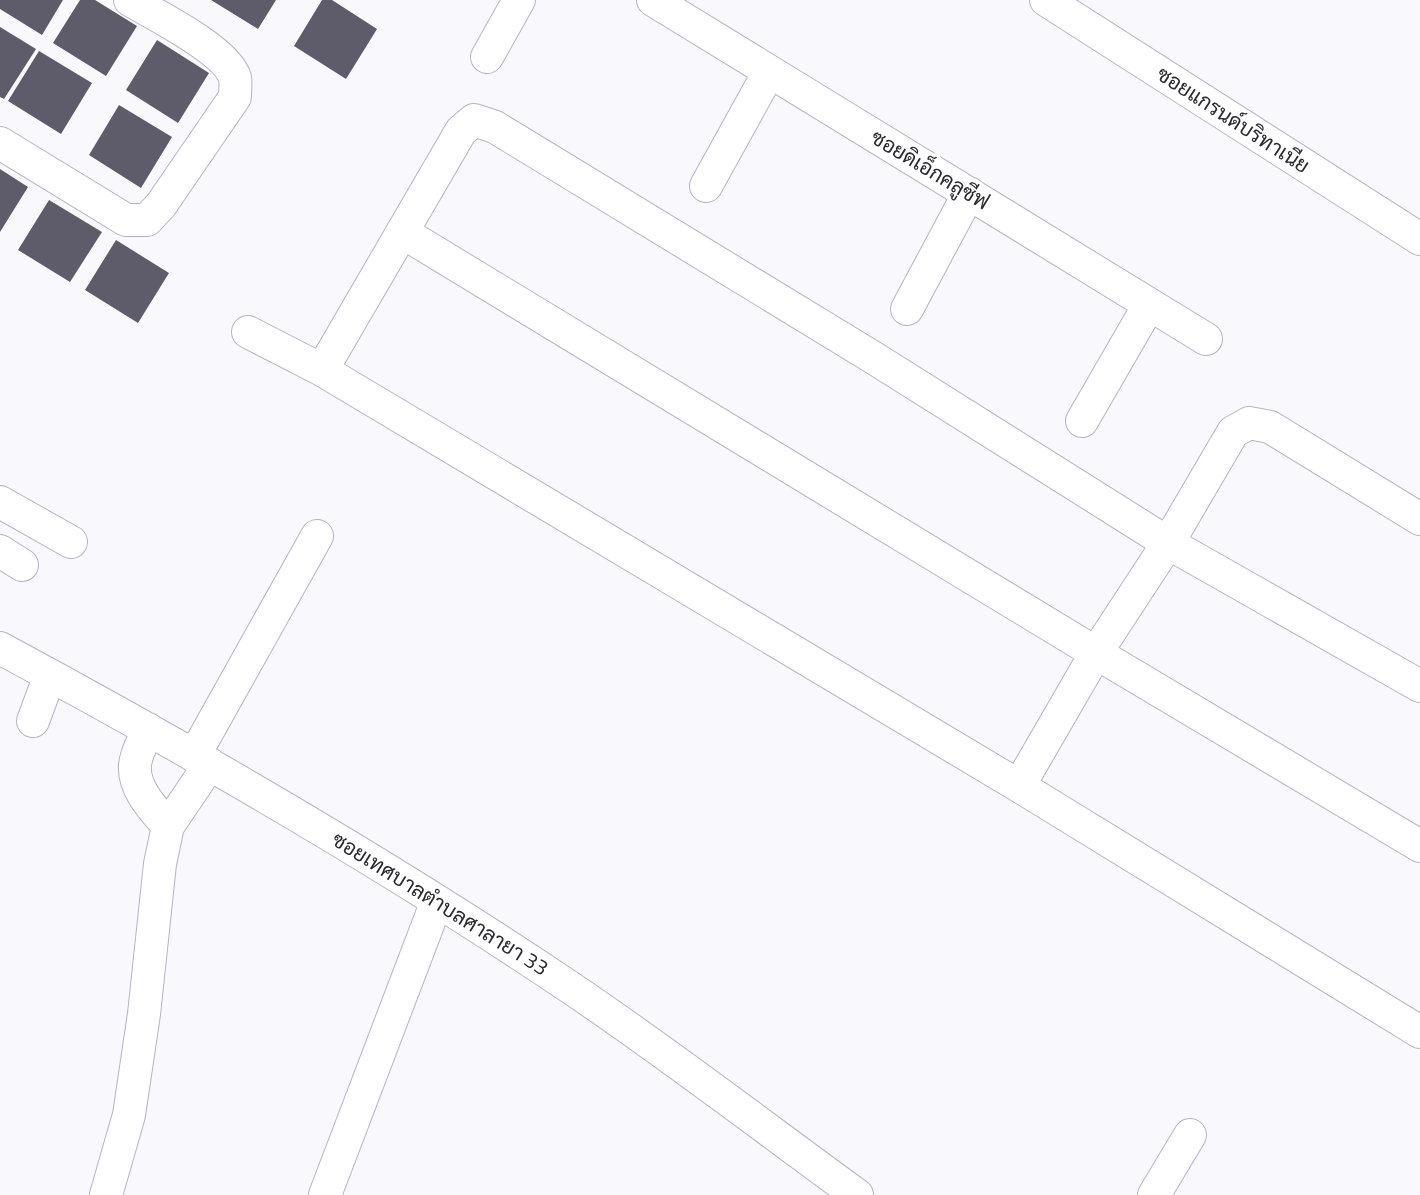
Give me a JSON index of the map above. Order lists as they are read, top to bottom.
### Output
{
  "streets": {
    "street": ["ซอยแกรนด์บริทาเนีย", "ซอยดิเอ็กคลูซีฟ", "ซอยเทศบาลตำบลศาลายา 33"]
  }
}
